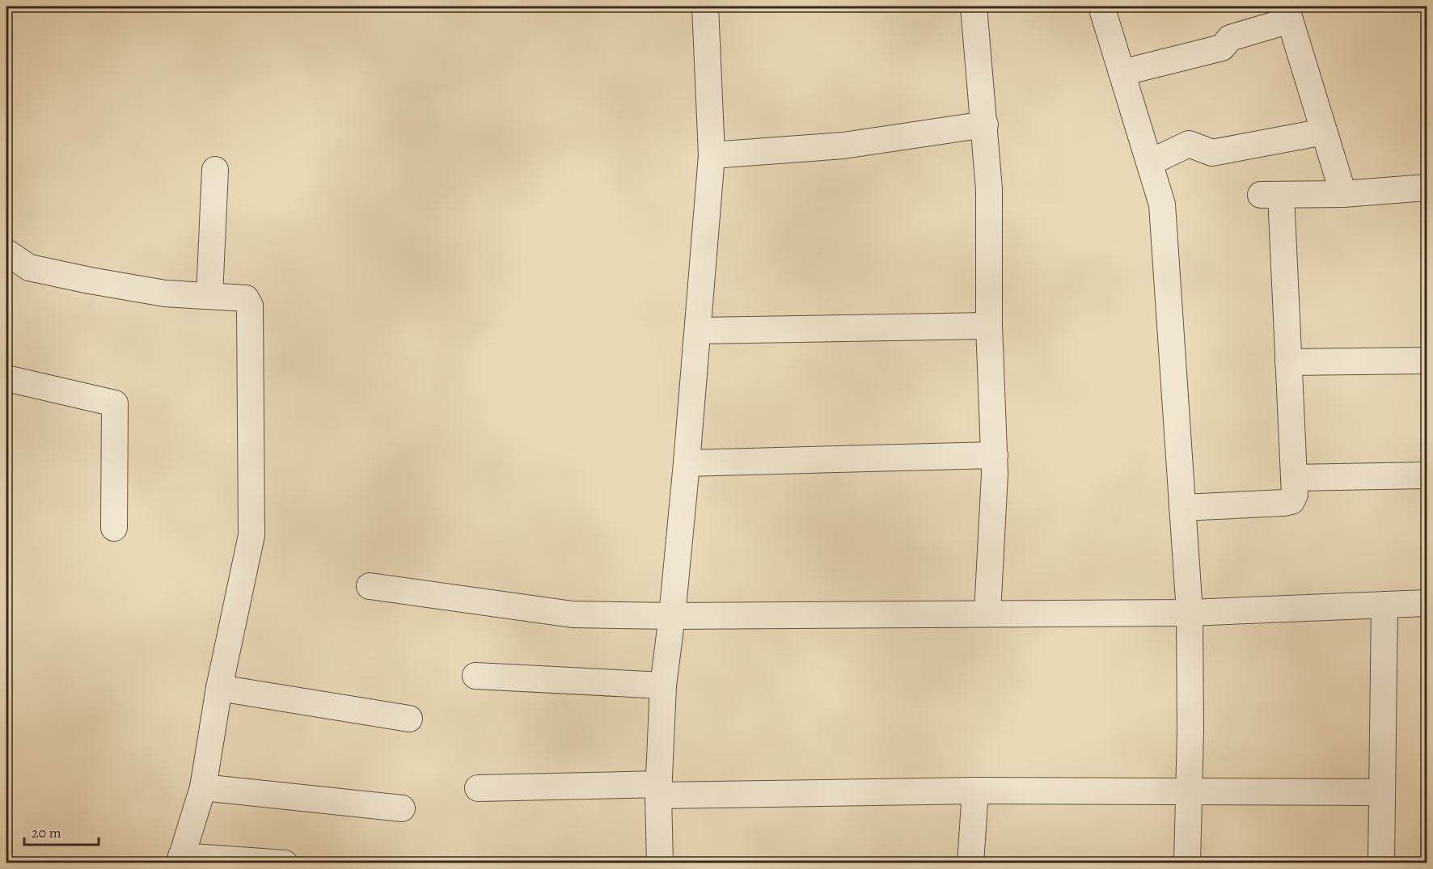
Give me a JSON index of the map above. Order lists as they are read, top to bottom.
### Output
{
  "scale_bar": "20 m"
}
